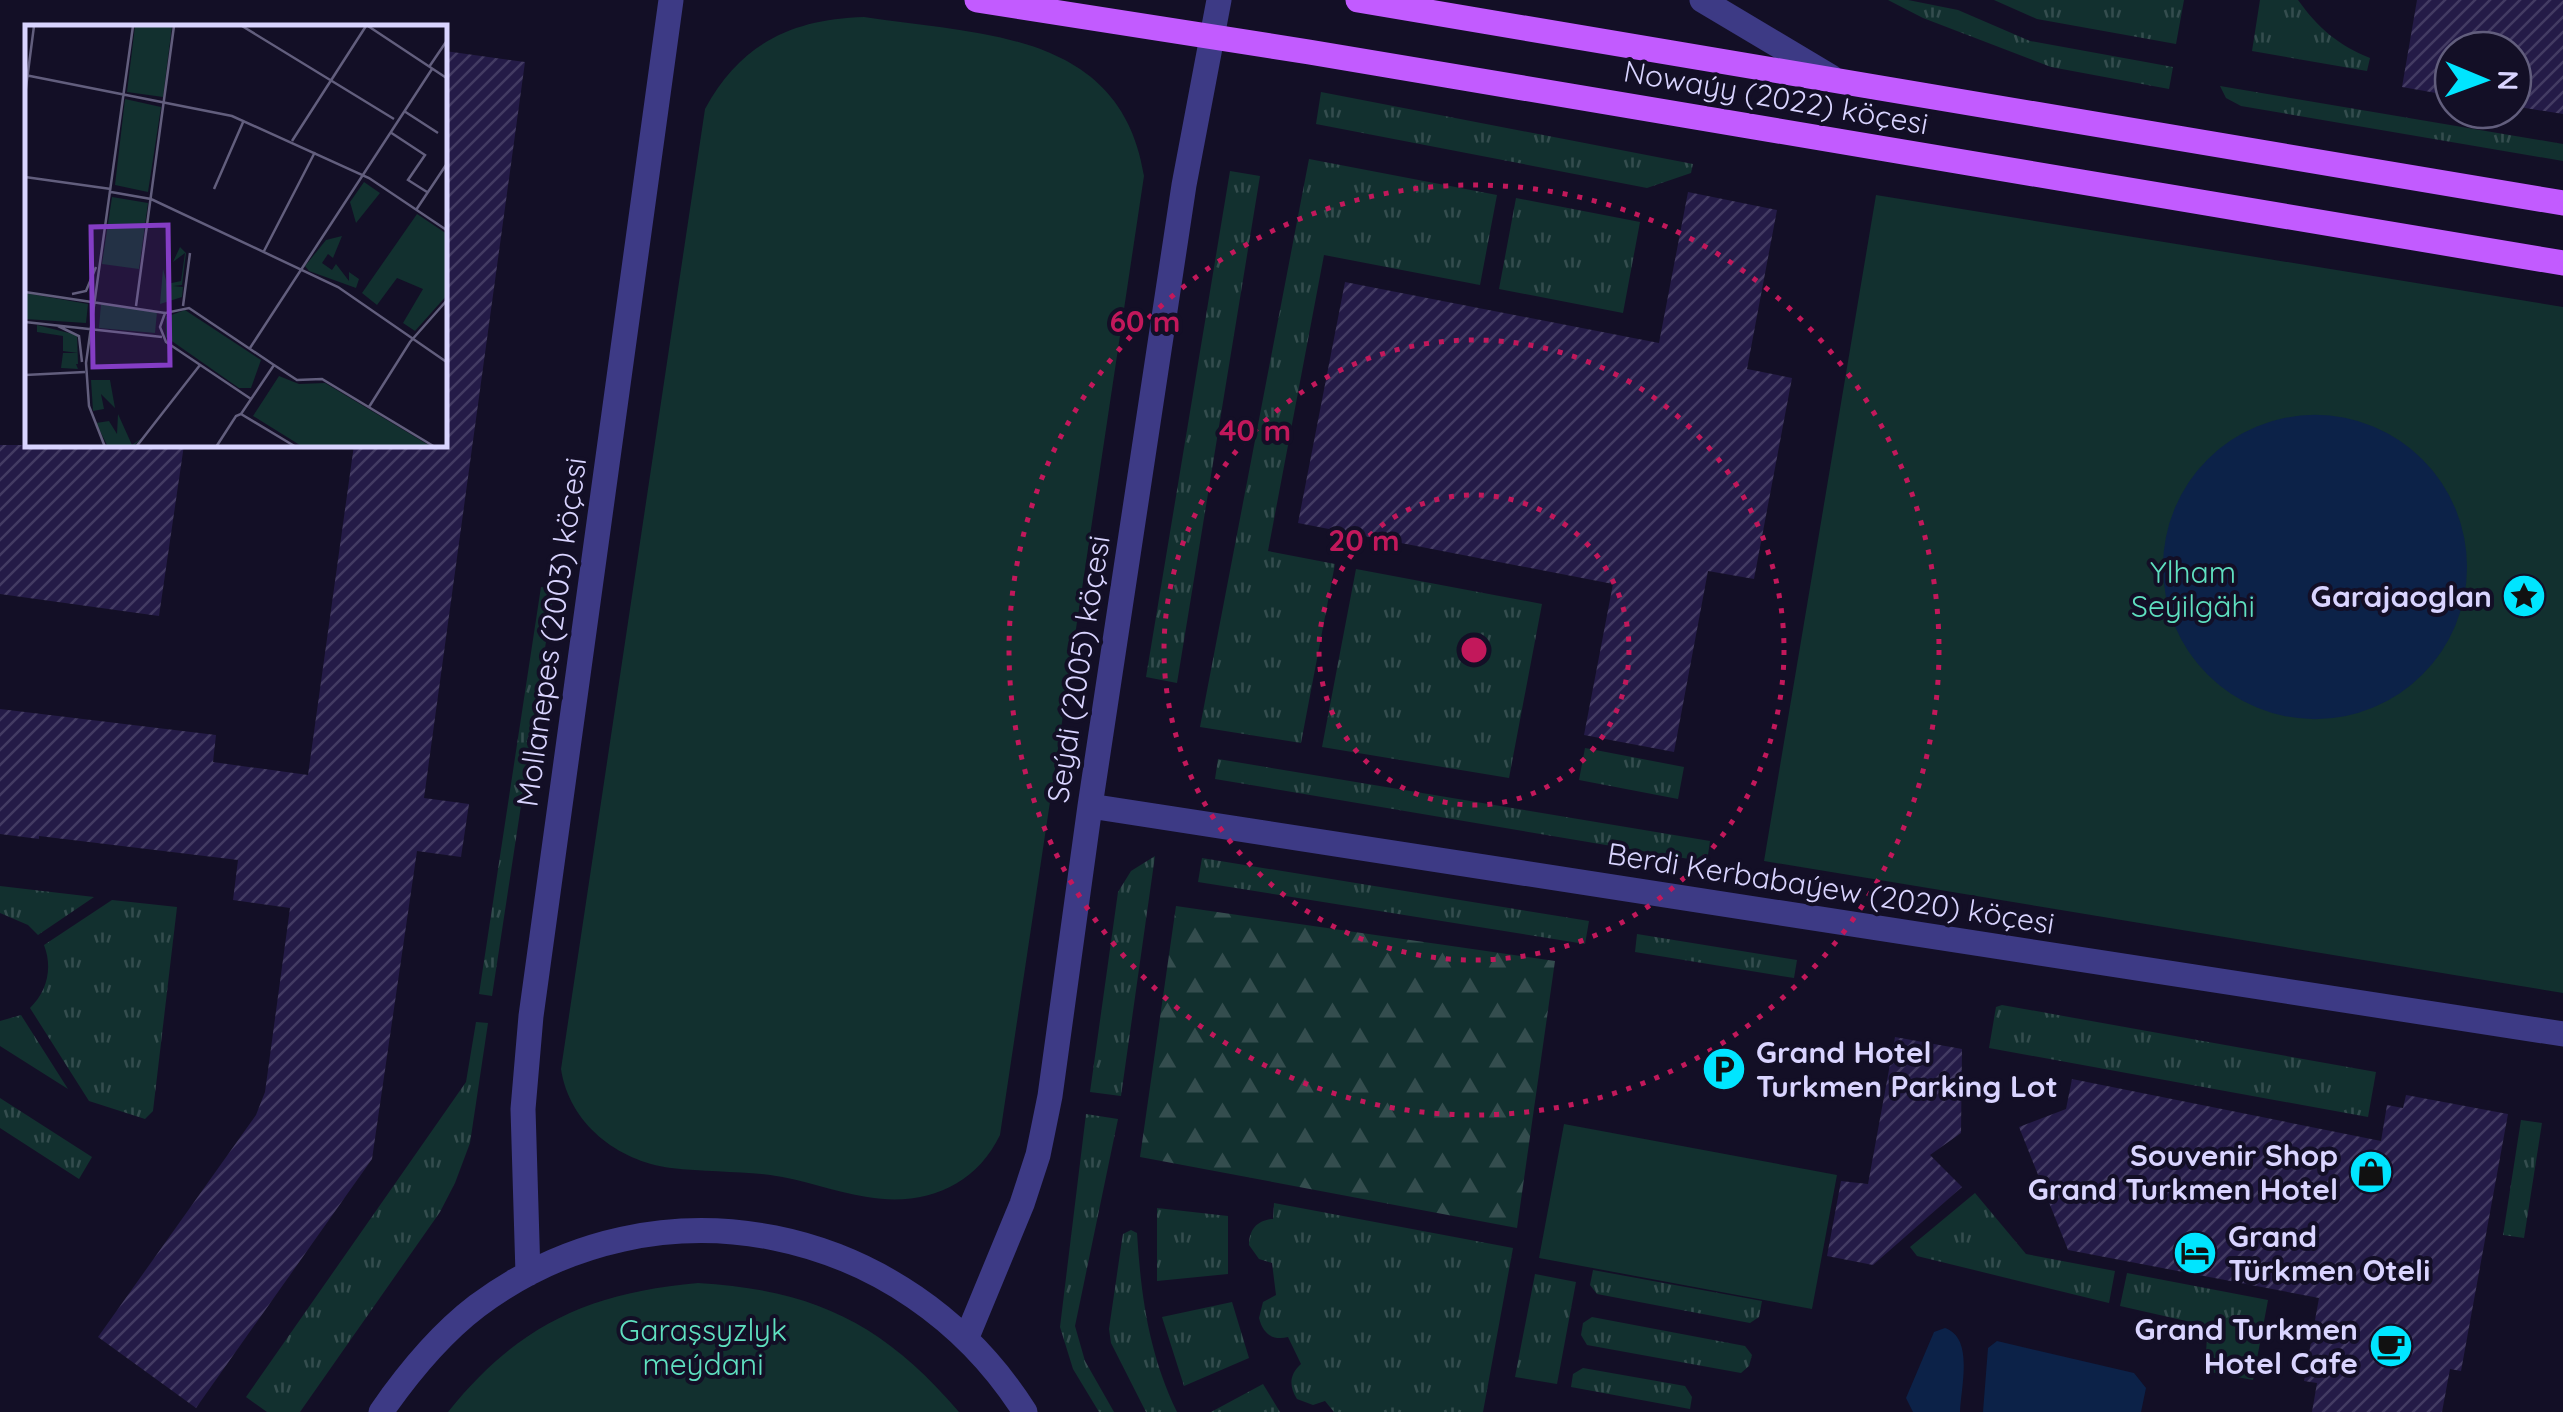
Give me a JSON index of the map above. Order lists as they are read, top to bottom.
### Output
{
  "streets": {
    "main road": ["Nowaýy (2022) köçesi"],
    "street": ["Mollanepes (2003) köçesi", "Seýdi (2005) köçesi", "Berdi Kerbabaýew (2020) köçesi"]
  },
  "crossings": [
    ["Nowaýy (2022) köçesi", "Seýdi (2005) köçesi"],
    ["Seýdi (2005) köçesi", "Berdi Kerbabaýew (2020) köçesi"]
  ],
  "parks": ["Ylham Seýilgähi", "Garaşsyzlyk meýdani"],
  "places": {
    "place": ["Garajaoglan"],
    "parking": ["Grand Hotel Turkmen Parking Lot"],
    "shop": ["Souvenir Shop Grand Turkmen Hotel"],
    "hotel": ["Grand Türkmen Oteli"],
    "cafe": ["Grand Turkmen Hotel Cafe"]
  },
  "north": "right",
  "rings": ["60 m", "40 m", "20 m"]
}
